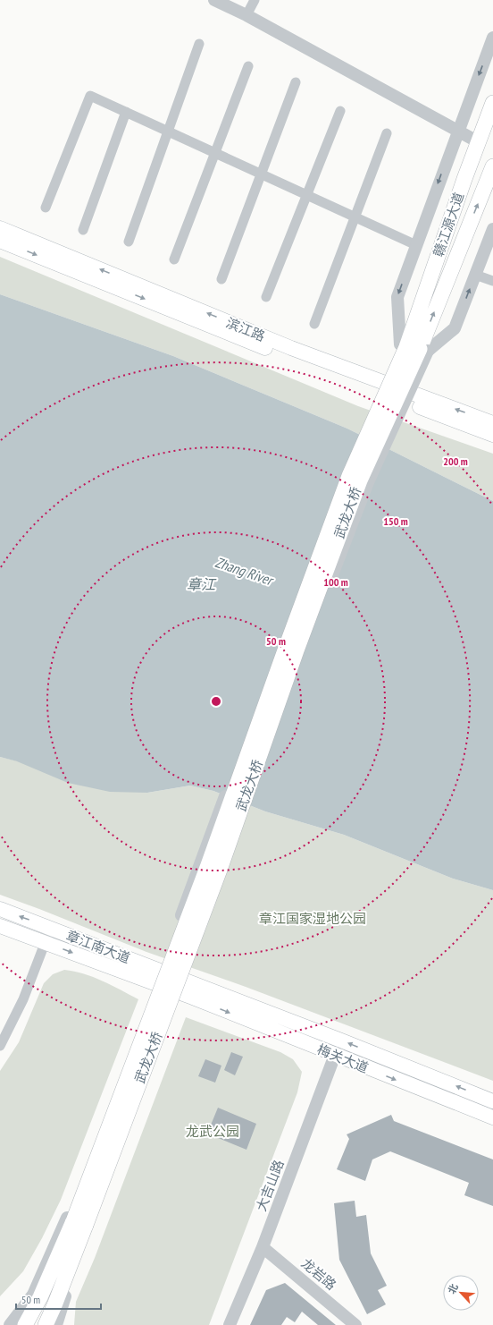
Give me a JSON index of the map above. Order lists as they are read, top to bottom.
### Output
{
  "streets": {
    "main road": [
      "赣江源大道",
      "滨江路",
      "武龙大桥",
      "章江南大道",
      "梅关大道"
    ],
    "street": ["大吉山路", "龙岩路"]
  },
  "crossings": [
    ["赣江源大道", "武龙大桥"],
    ["章江南大道", "梅关大道"],
    ["梅关大道", "大吉山路"],
    ["大吉山路", "龙岩路"]
  ],
  "water": ["Zhang River", "章江"],
  "parks": ["章江国家湿地公园", "龙武公园"],
  "scale_bar": "50 m",
  "north": "top left",
  "rings": [
    "200 m",
    "150 m",
    "100 m",
    "50 m"
  ]
}
